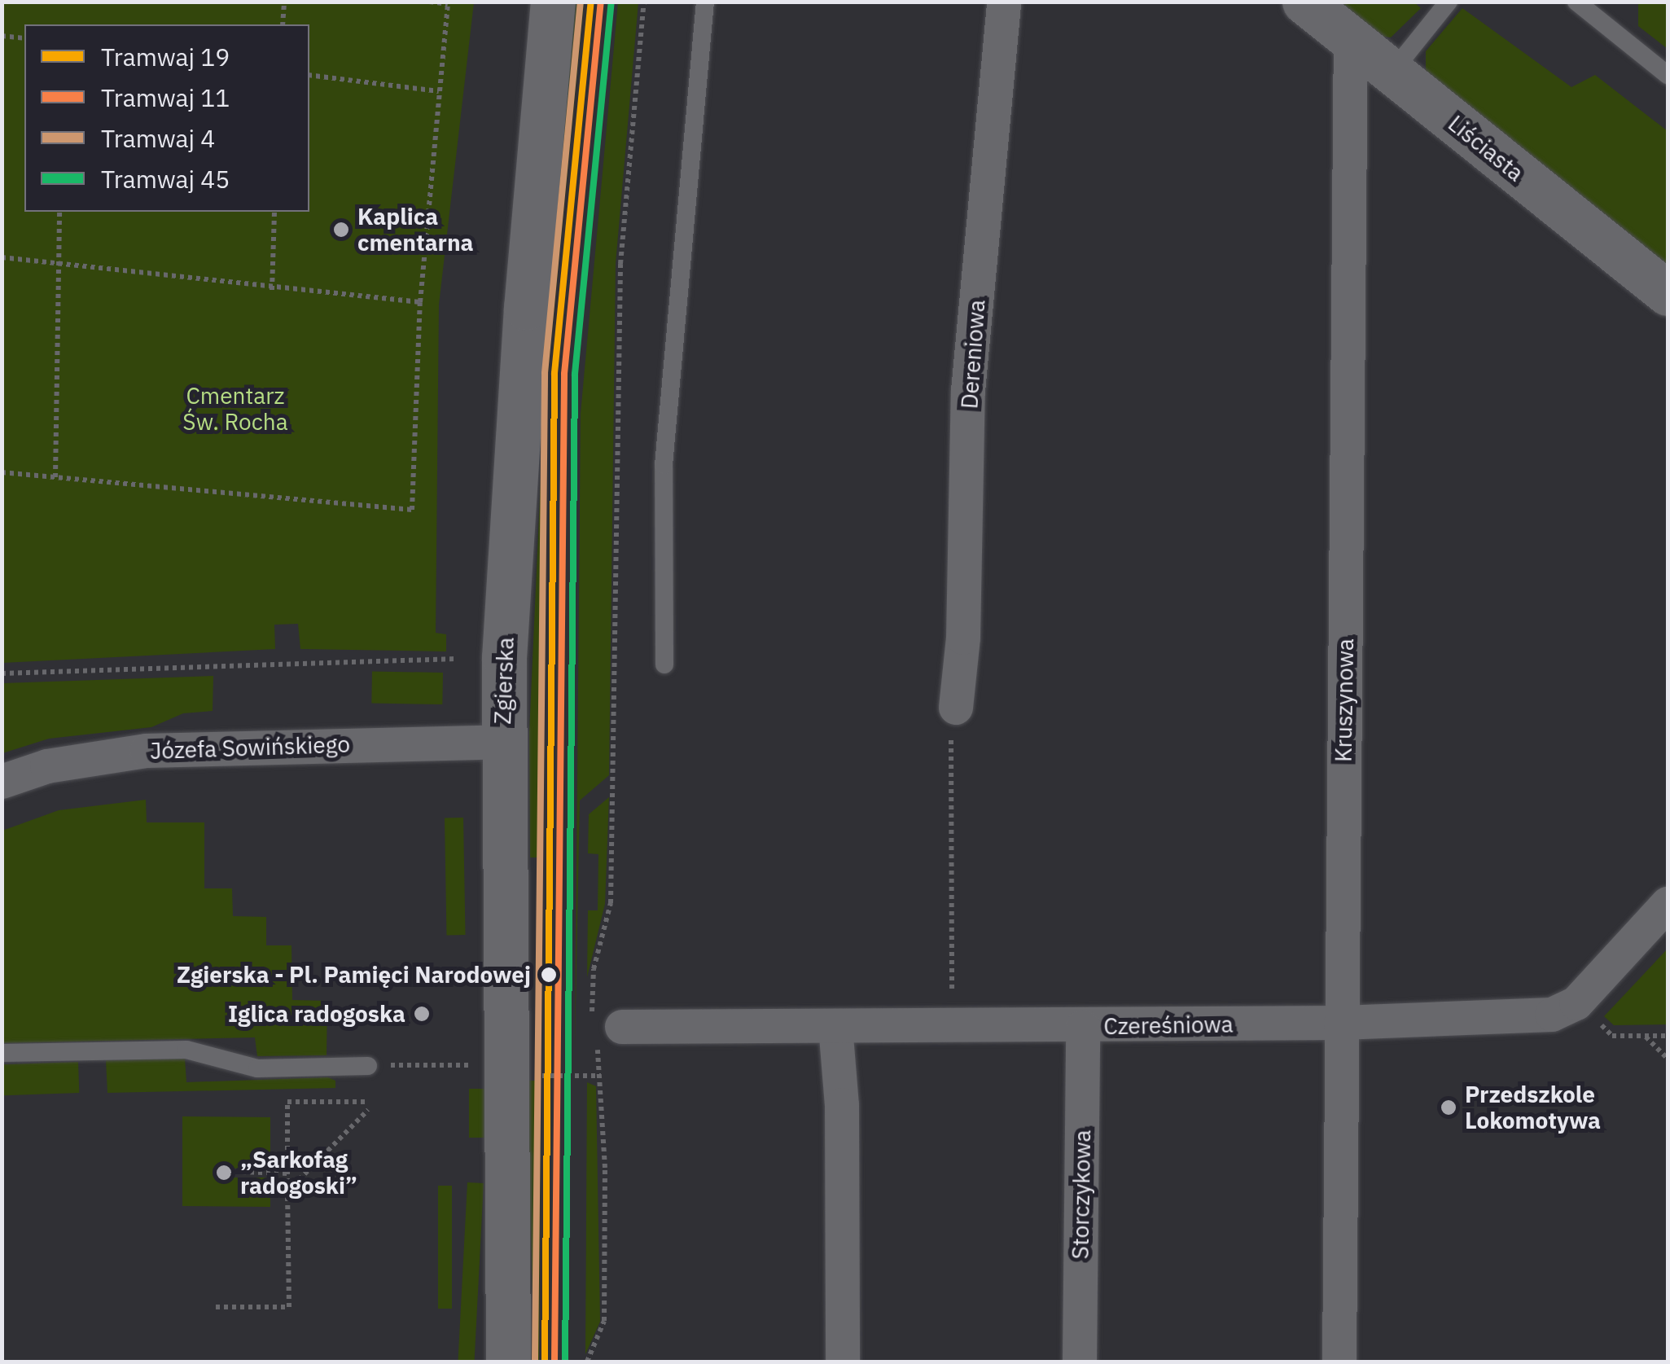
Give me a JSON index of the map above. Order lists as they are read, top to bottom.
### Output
{
  "streets": {
    "main road": ["Liściasta", "Zgierska"],
    "street": [
      "Dereniowa",
      "Kruszynowa",
      "Józefa Sowińskiego",
      "Czereśniowa",
      "Storczykowa"
    ]
  },
  "crossings": [
    ["Liściasta", "Kruszynowa"],
    ["Zgierska", "Józefa Sowińskiego"],
    ["Kruszynowa", "Czereśniowa"],
    ["Czereśniowa", "Storczykowa"]
  ],
  "parks": ["Cmentarz Św. Rocha"],
  "places": [
    "Kaplica cmentarna",
    "Zgierska - Pl. Pamięci Narodowej",
    "Iglica radogoska",
    "Przedszkole Lokomotywa",
    "„Sarkofag radogoski”"
  ],
  "lines": [
    "tram line 19",
    "tram line 4",
    "tram line 11",
    "tram line 45"
  ],
  "legend": [
    "Tramwaj 19",
    "Tramwaj 11",
    "Tramwaj 4",
    "Tramwaj 45"
  ]
}
